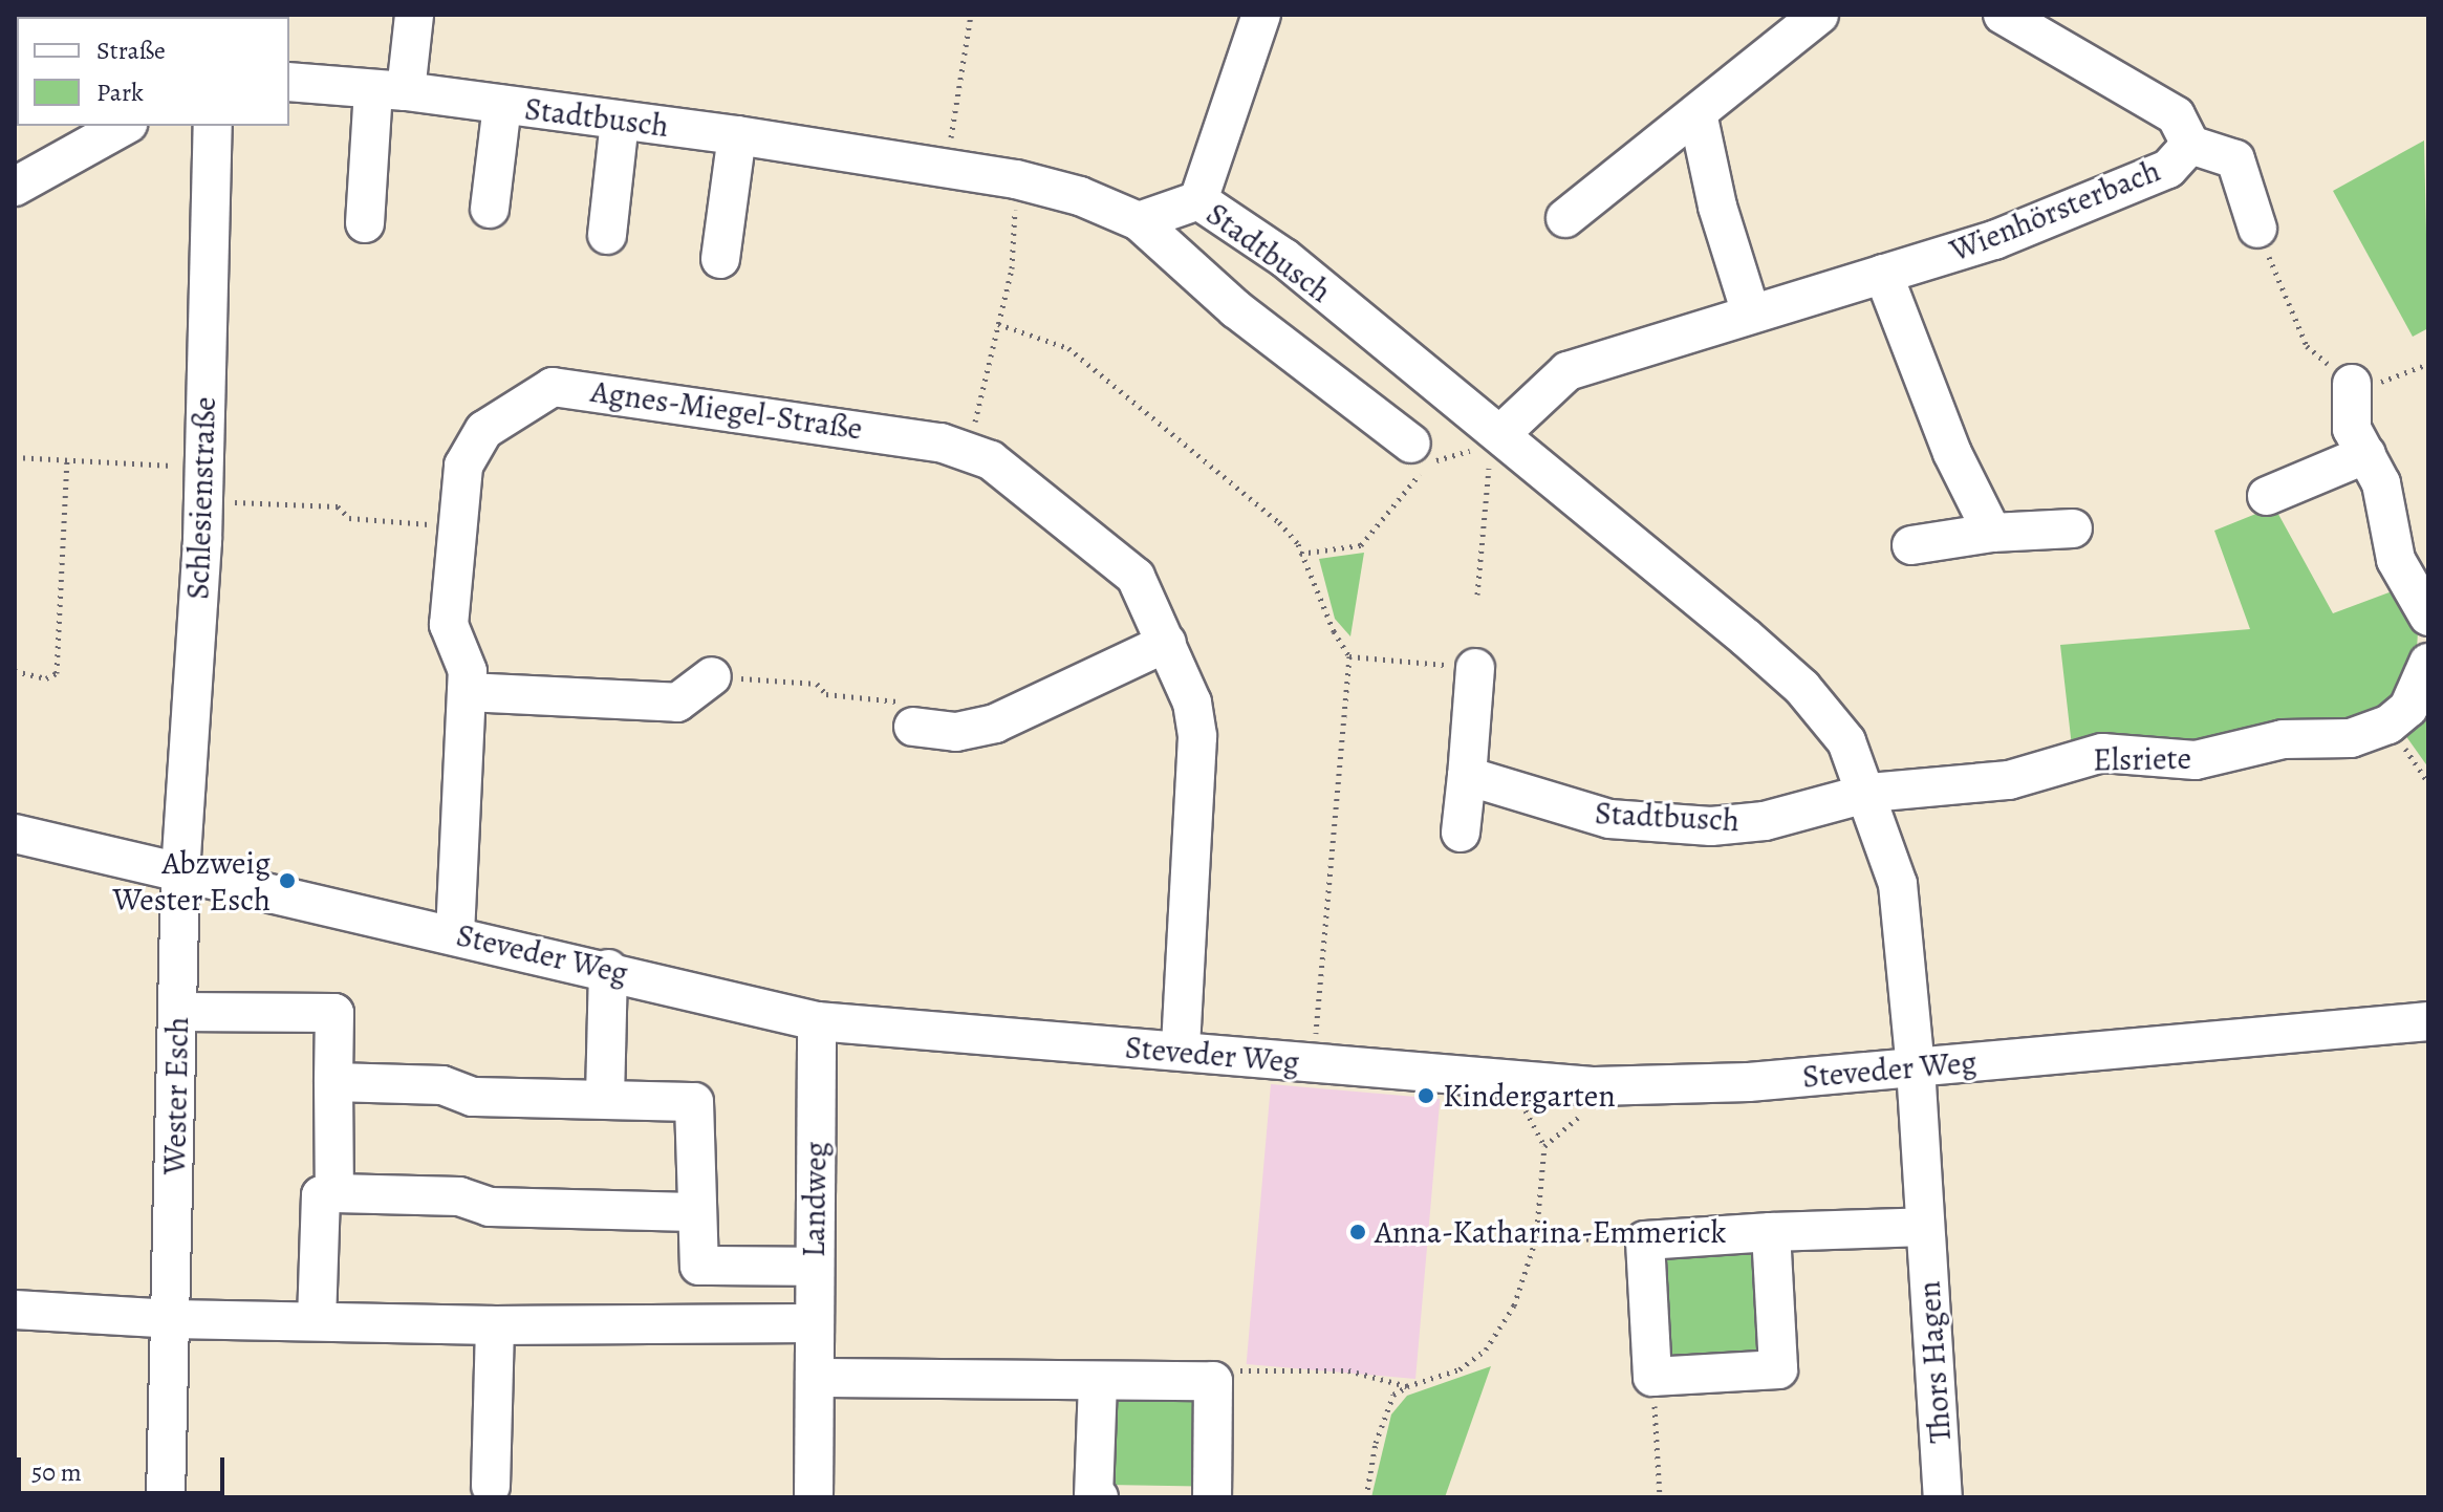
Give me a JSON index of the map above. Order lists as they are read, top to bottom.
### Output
{
  "streets": {
    "street": [
      "Stadtbusch",
      "Wienhörsterbach",
      "Agnes-Miegel-Straße",
      "Schlesienstraße",
      "Elsriete",
      "Steveder Weg",
      "Wester Esch",
      "Landweg",
      "Thors Hagen"
    ]
  },
  "crossings": [
    ["Stadtbusch", "Wienhörsterbach"],
    ["Stadtbusch", "Elsriete"],
    ["Stadtbusch", "Steveder Weg"],
    ["Stadtbusch", "Thors Hagen"],
    ["Agnes-Miegel-Straße", "Steveder Weg"],
    ["Schlesienstraße", "Steveder Weg"],
    ["Schlesienstraße", "Wester Esch"],
    ["Steveder Weg", "Wester Esch"],
    ["Steveder Weg", "Landweg"],
    ["Steveder Weg", "Thors Hagen"]
  ],
  "places": ["Abzweig Wester Esch", "Kindergarten", "Anna-Katharina-Emmerick"],
  "legend": ["Straße", "Park"],
  "scale_bar": "50 m"
}
